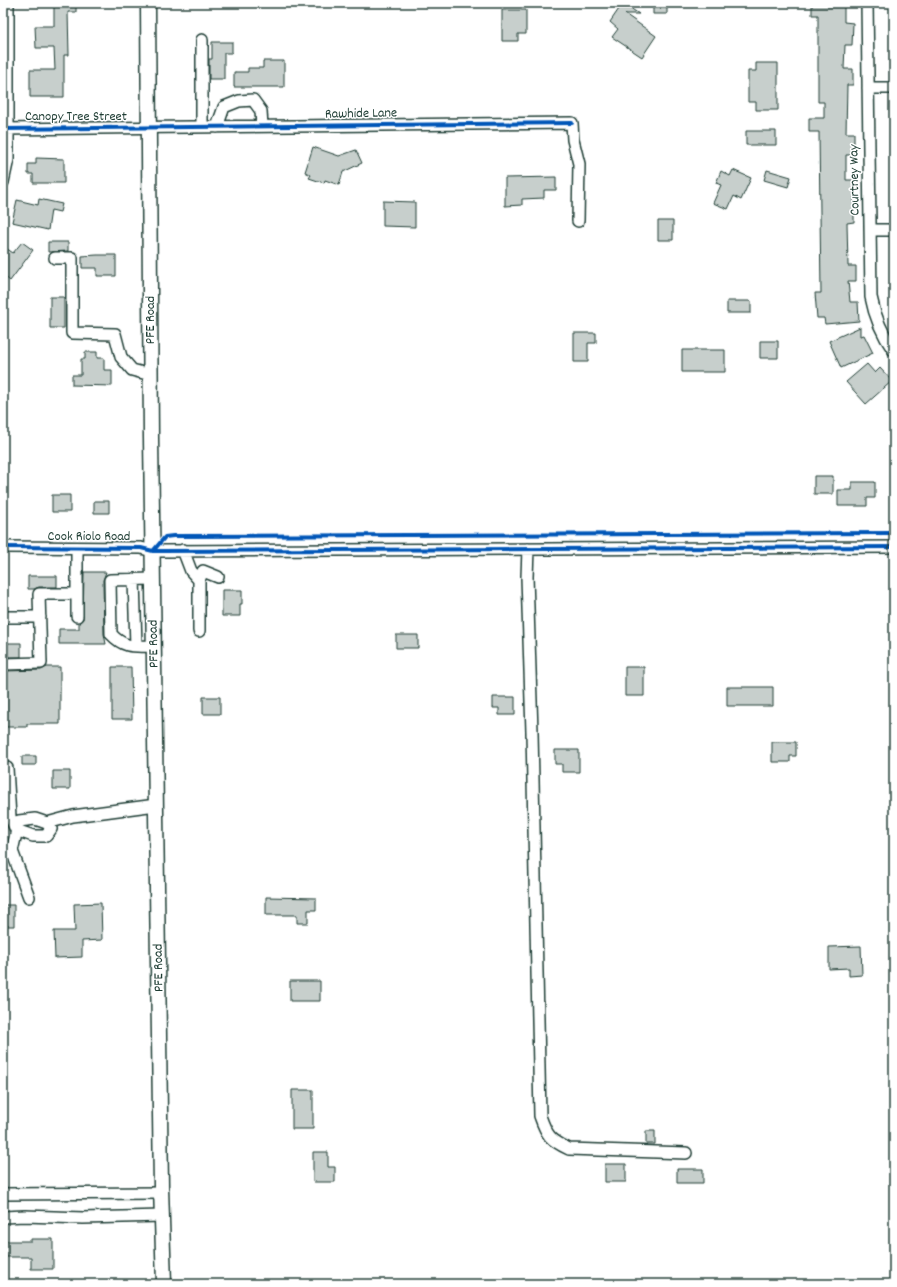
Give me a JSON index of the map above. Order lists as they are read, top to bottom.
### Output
{
  "streets": {
    "main road": ["PFE Road"],
    "street": [
      "Rawhide Lane",
      "Canopy Tree Street",
      "Courtney Way",
      "Cook Riolo Road"
    ]
  },
  "crossings": [
    ["Rawhide Lane", "Canopy Tree Street"],
    ["Rawhide Lane", "PFE Road"],
    ["Canopy Tree Street", "PFE Road"],
    ["PFE Road", "Cook Riolo Road"]
  ]
}
